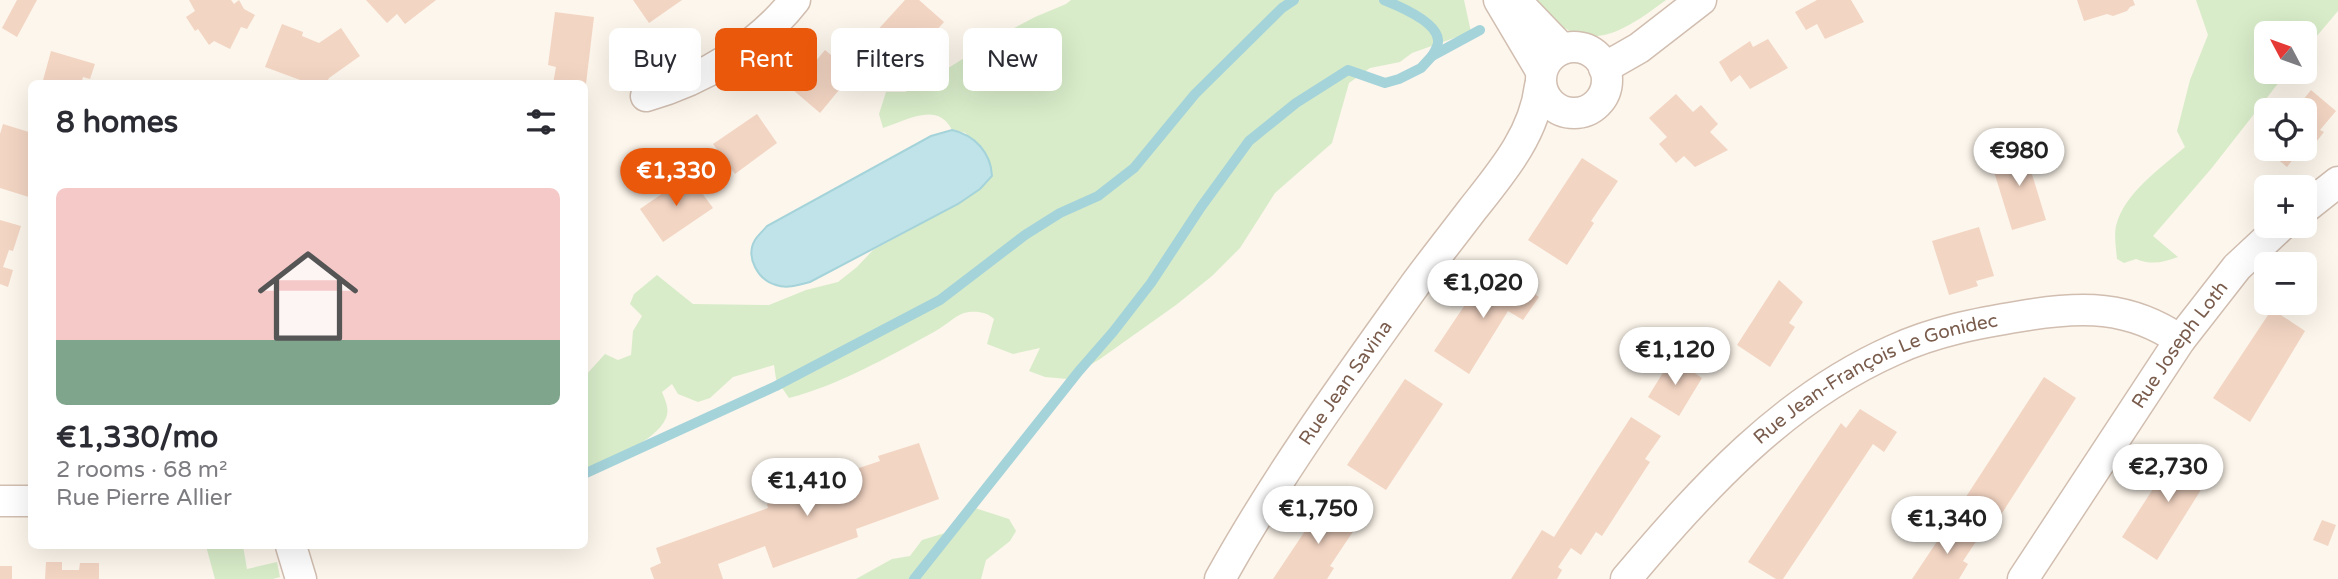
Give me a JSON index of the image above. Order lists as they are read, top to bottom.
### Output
{
  "streets": {
    "street": ["Rue Joseph Loth", "Rue Jean-François Le Gonidec", "Rue Jean Savina"]
  },
  "crossings": [
    ["Rue Joseph Loth", "Rue Jean-François Le Gonidec"]
  ],
  "north": "top left",
  "page": {
    "map_buttons": ["+", "−"],
    "chip": [
      "Buy",
      "Rent",
      "Filters",
      "New"
    ],
    "heading": "8 homes",
    "price": [
      "€980",
      "€1,330",
      "€1,020",
      "€1,120",
      "€2,730",
      "€1,410",
      "€1,750",
      "€1,340"
    ],
    "list": [
      {
        "name": "€1,330/mo",
        "note": "2 rooms · 68 m² · Rue Pierre Allier"
      }
    ]
  }
}
